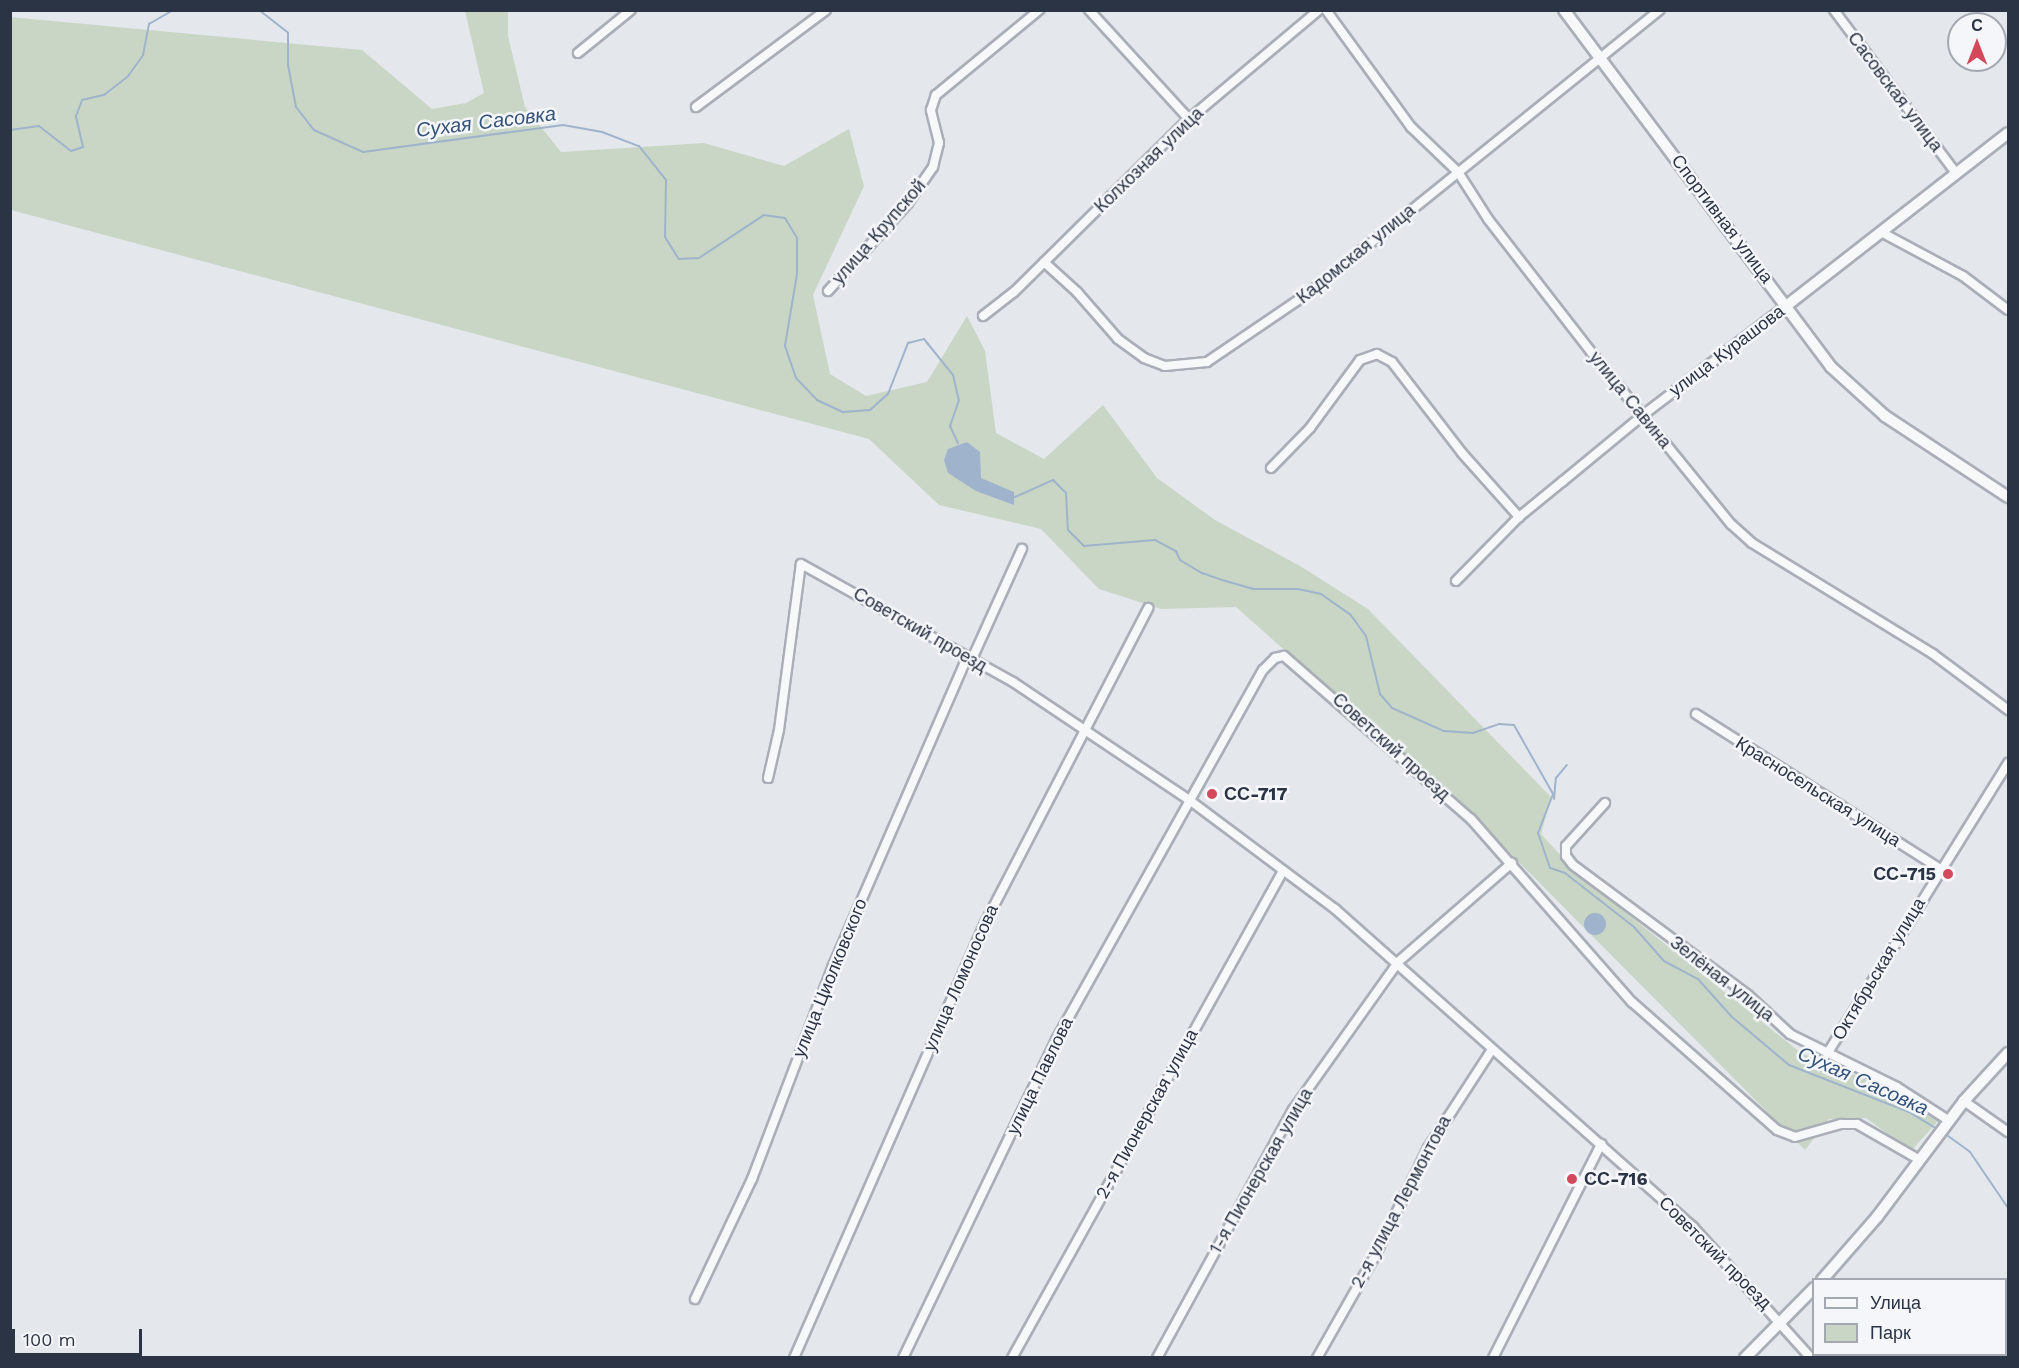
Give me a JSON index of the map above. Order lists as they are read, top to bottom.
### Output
{
  "streets": {
    "street": [
      "Сасовская улица",
      "Колхозная улица",
      "Спортивная улица",
      "улица Крупской",
      "Кадомская улица",
      "улица Курашова",
      "улица Савина",
      "Советский проезд",
      "Красносельская улица",
      "Октябрьская улица",
      "улица Циолковского",
      "улица Ломоносова",
      "Зелёная улица",
      "улица Павлова",
      "2-я Пионерская улица",
      "1-я Пионерская улица",
      "2-я улица Лермонтова"
    ]
  },
  "crossings": [
    ["Сасовская улица", "улица Курашова"],
    ["Колхозная улица", "Кадомская улица"],
    ["Спортивная улица", "Кадомская улица"],
    ["Спортивная улица", "улица Курашова"],
    ["Кадомская улица", "улица Савина"],
    ["улица Курашова", "улица Савина"],
    ["Советский проезд", "улица Циолковского"],
    ["Советский проезд", "улица Ломоносова"],
    ["Советский проезд", "улица Павлова"],
    ["Советский проезд", "2-я Пионерская улица"],
    ["Советский проезд", "1-я Пионерская улица"],
    ["Советский проезд", "2-я улица Лермонтова"],
    ["Красносельская улица", "Октябрьская улица"],
    ["Октябрьская улица", "Зелёная улица"]
  ],
  "water": ["Сухая Сасовка"],
  "places": ["СС-717", "СС-715", "СС-716"],
  "legend": ["Улица", "Парк"],
  "scale_bar": "100 m",
  "north": "top"
}
